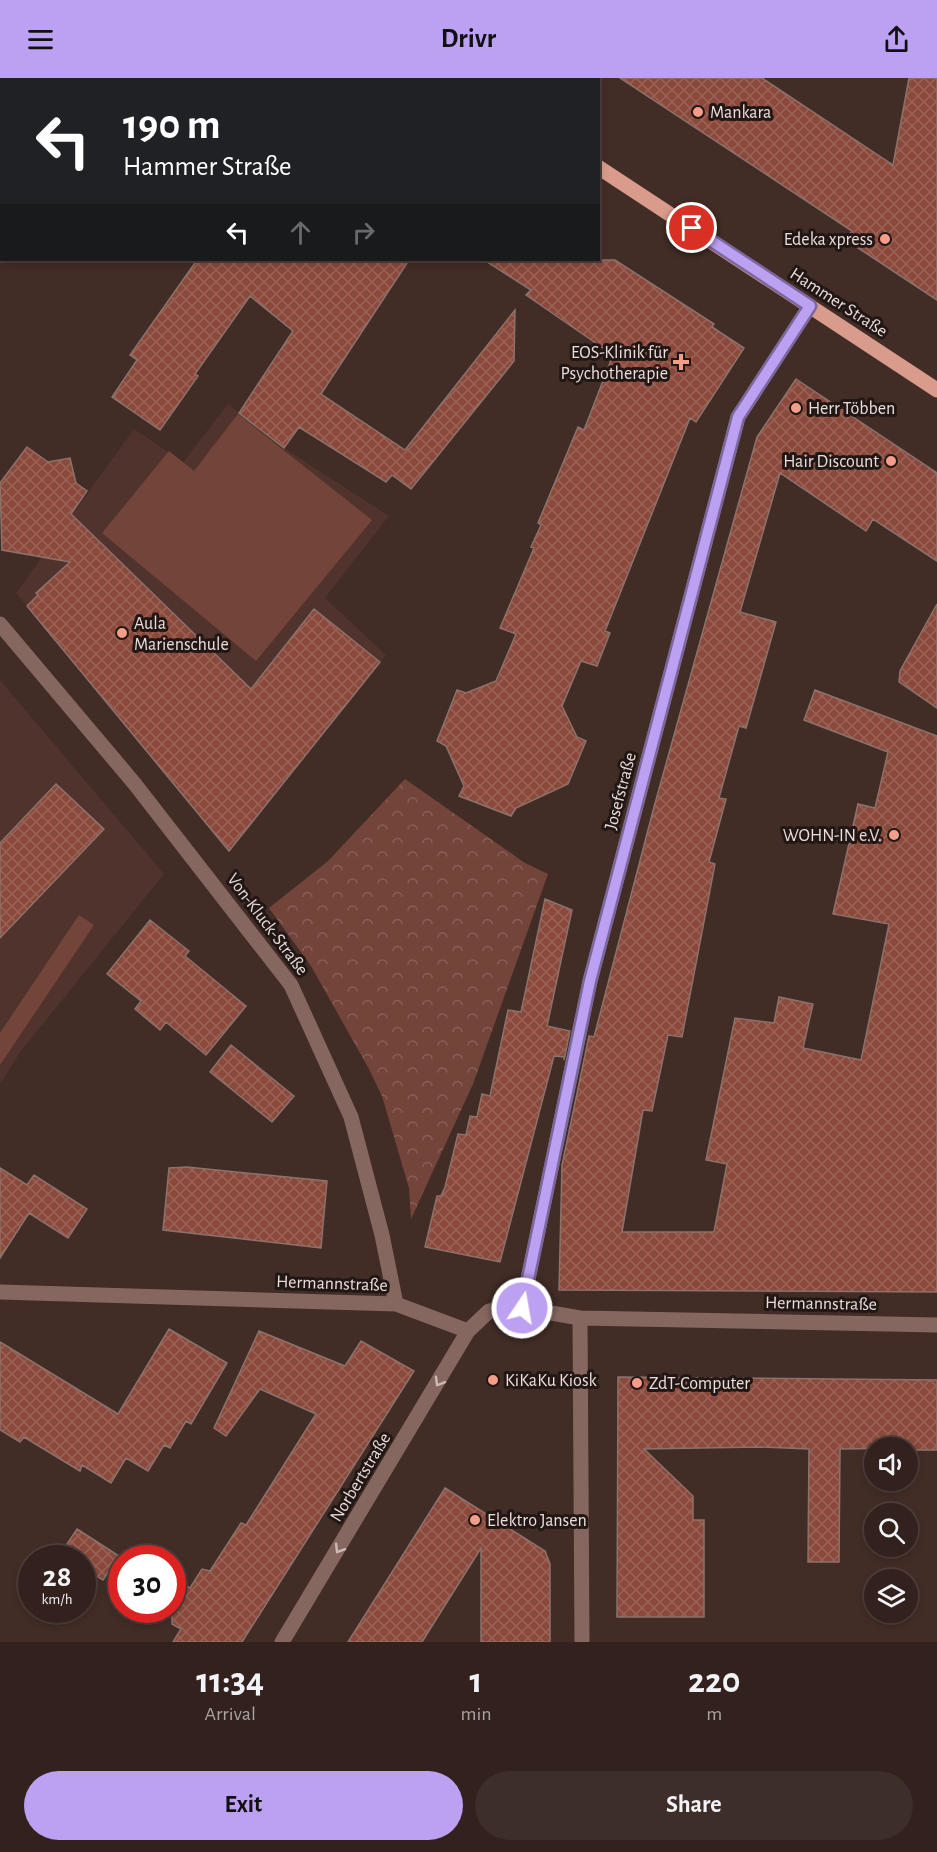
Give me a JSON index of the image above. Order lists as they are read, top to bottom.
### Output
{
  "streets": {
    "main road": ["Hammer Straße"],
    "street": [
      "Josefstraße",
      "Von-Kluck-Straße",
      "Hermannstraße",
      "Norbertstraße"
    ]
  },
  "crossings": [
    ["Hammer Straße", "Josefstraße"],
    ["Josefstraße", "Hermannstraße"],
    ["Von-Kluck-Straße", "Hermannstraße"],
    ["Hermannstraße", "Norbertstraße"]
  ],
  "one_way": ["Norbertstraße"],
  "places": {
    "other": [
      "Mankara",
      "Edeka xpress",
      "Herr Többen",
      "Hair Discount",
      "Aula Marienschule",
      "WOHN-IN e.V.",
      "KiKaKu Kiosk",
      "ZdT-Computer",
      "Elektro Jansen"
    ],
    "health": ["EOS-Klinik für Psychotherapie"]
  },
  "page": {
    "header": "Drivr",
    "turn": ["190 m", "Hammer Straße"],
    "speed": "28 km/h",
    "limit": "30",
    "eta": [
      "11:34",
      "Arrival",
      "1",
      "min",
      "220",
      "m"
    ],
    "buttons": ["Exit", "Share"]
  }
}
